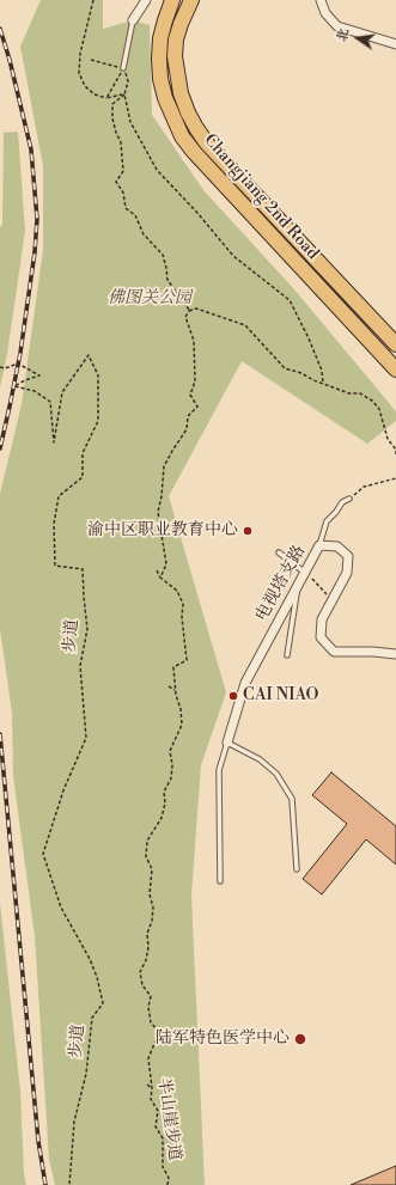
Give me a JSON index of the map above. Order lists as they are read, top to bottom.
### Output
{
  "streets": {
    "main road": ["Changjiang 2nd Road"],
    "street": ["电视塔支路"],
    "path": ["步道", "半山崖步道"]
  },
  "parks": ["佛图关公园"],
  "places": ["渝中区职业教育中心", "CAI NIAO", "陆军特色医学中心"],
  "north": "left"
}
